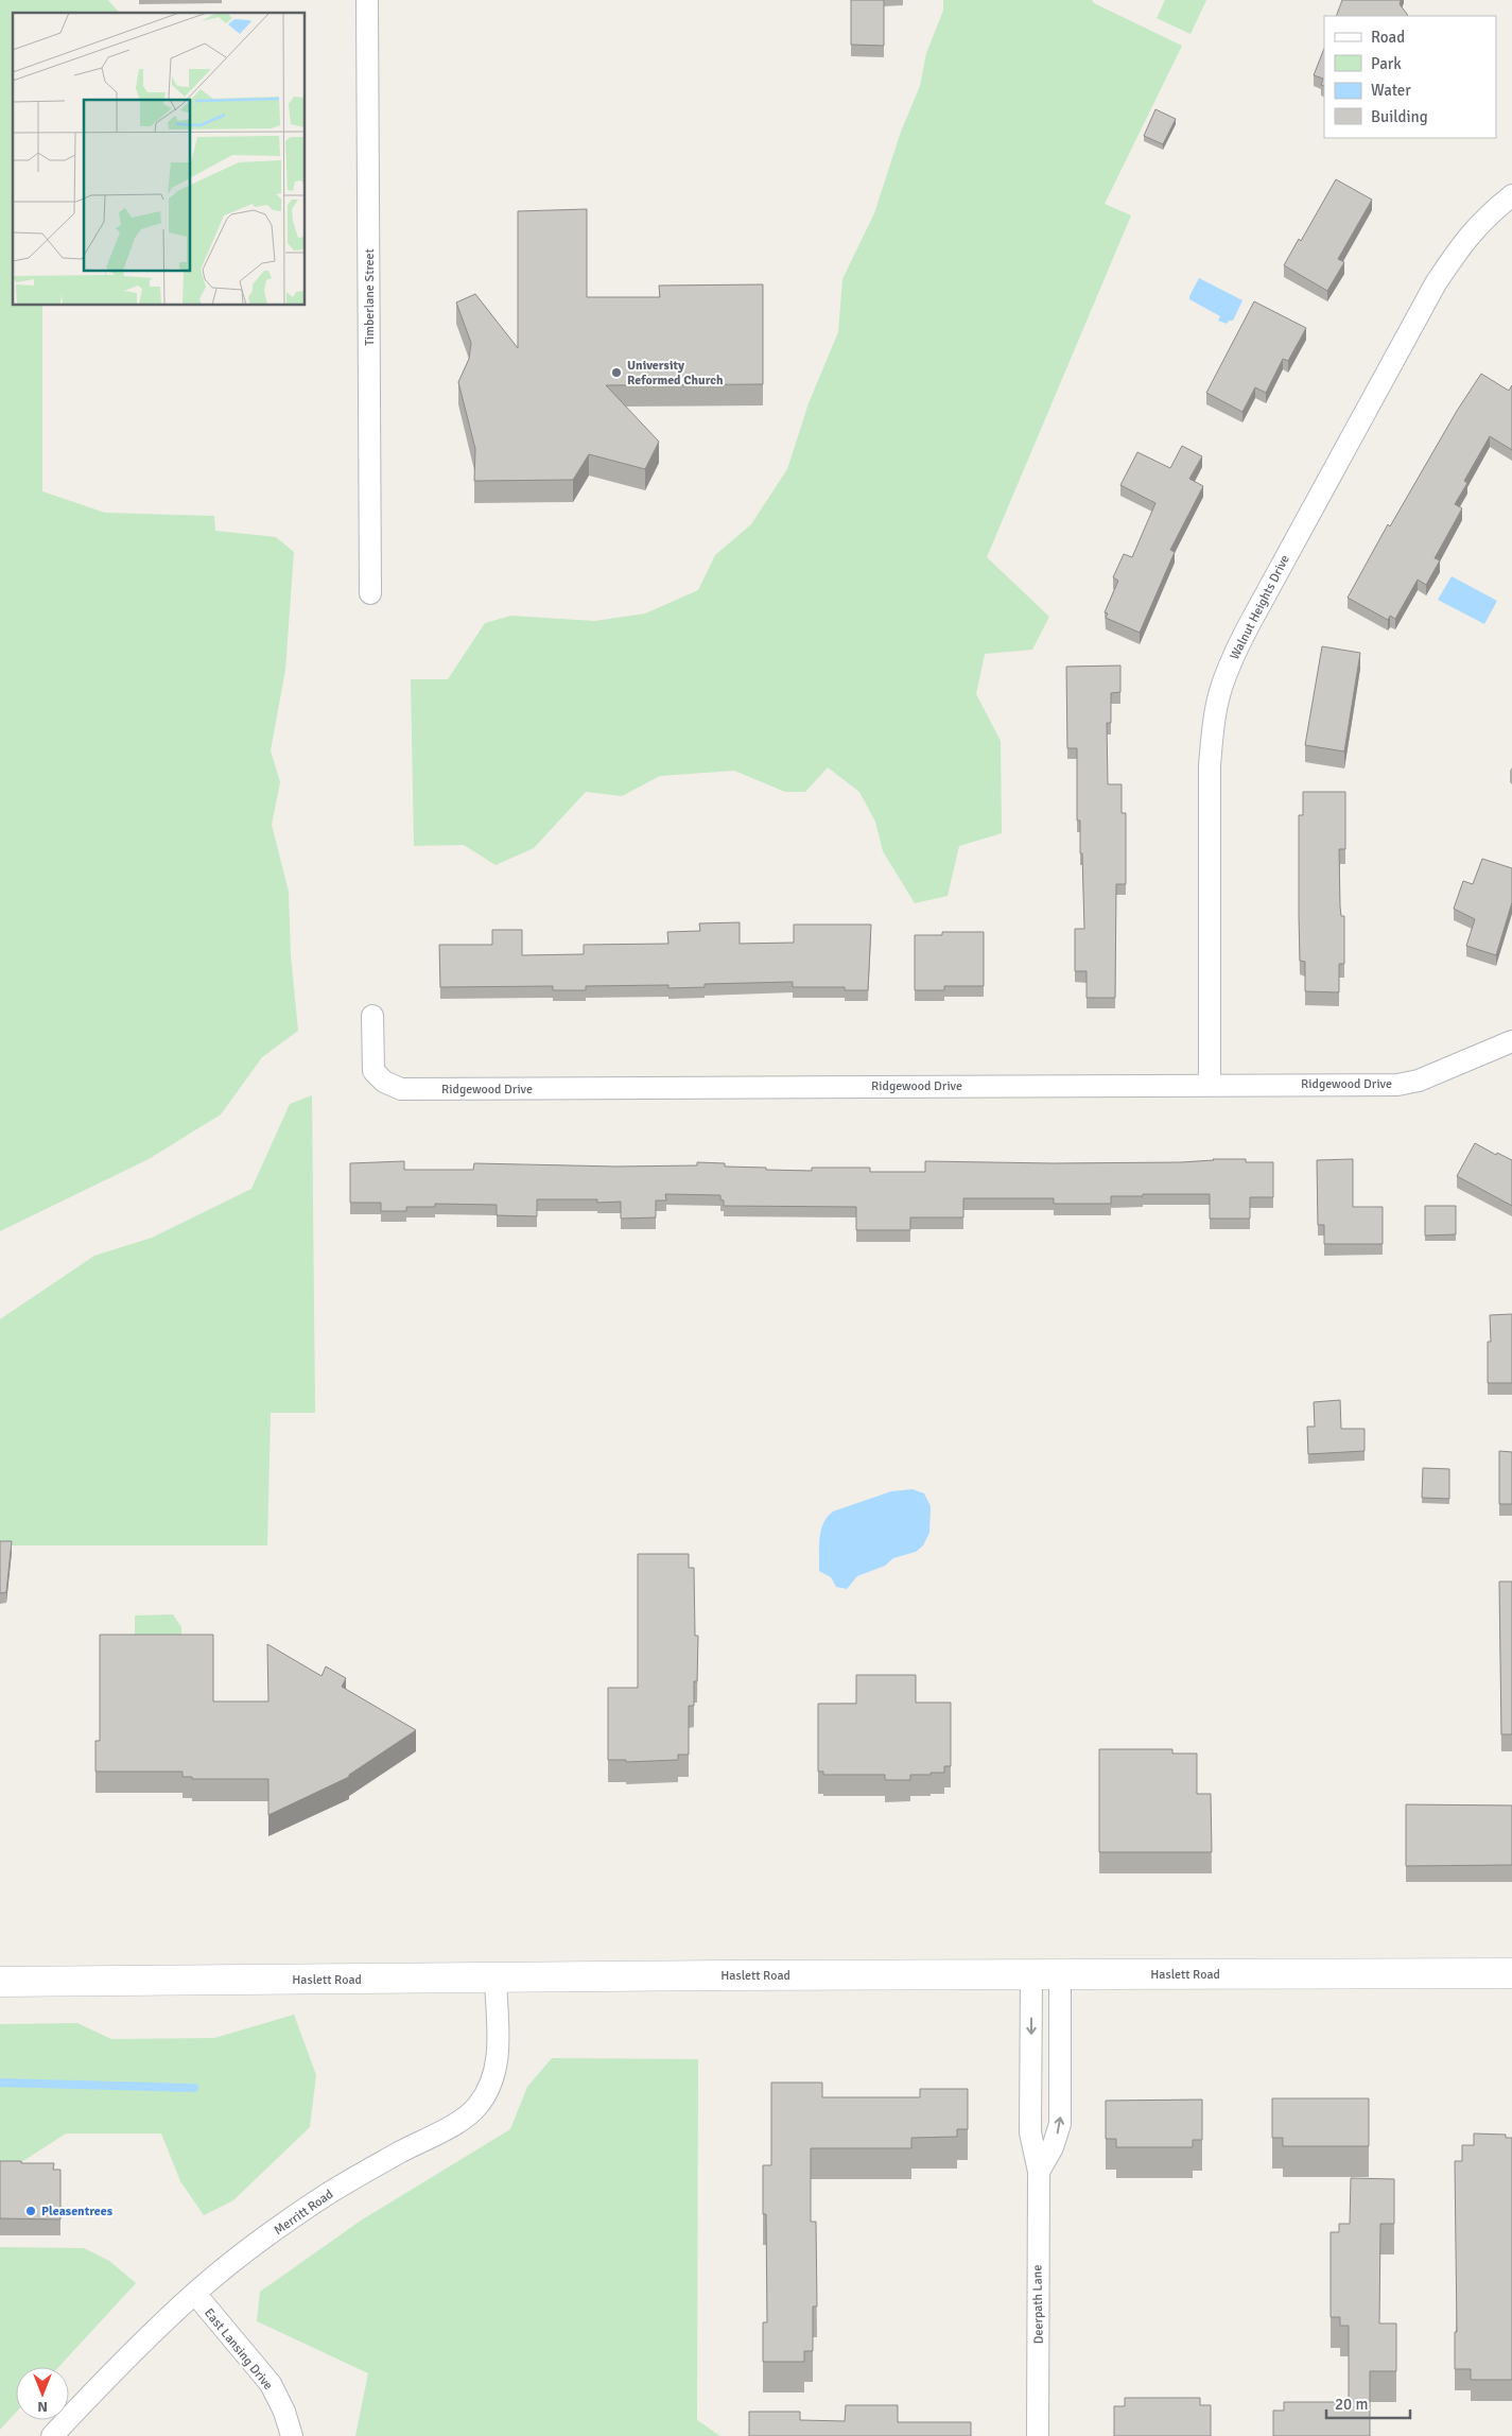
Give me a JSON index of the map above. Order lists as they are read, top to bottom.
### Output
{
  "streets": {
    "main road": ["Haslett Road"],
    "street": [
      "Timberlane Street",
      "Walnut Heights Drive",
      "Ridgewood Drive",
      "Merritt Road",
      "Deerpath Lane",
      "East Lansing Drive"
    ]
  },
  "crossings": [
    ["Walnut Heights Drive", "Ridgewood Drive"],
    ["Haslett Road", "Merritt Road"],
    ["Haslett Road", "Deerpath Lane"],
    ["Merritt Road", "East Lansing Drive"]
  ],
  "places": ["University Reformed Church", "Pleasentrees"],
  "legend": [
    "Road",
    "Park",
    "Water",
    "Building"
  ],
  "scale_bar": "20 m",
  "north": "bottom"
}
